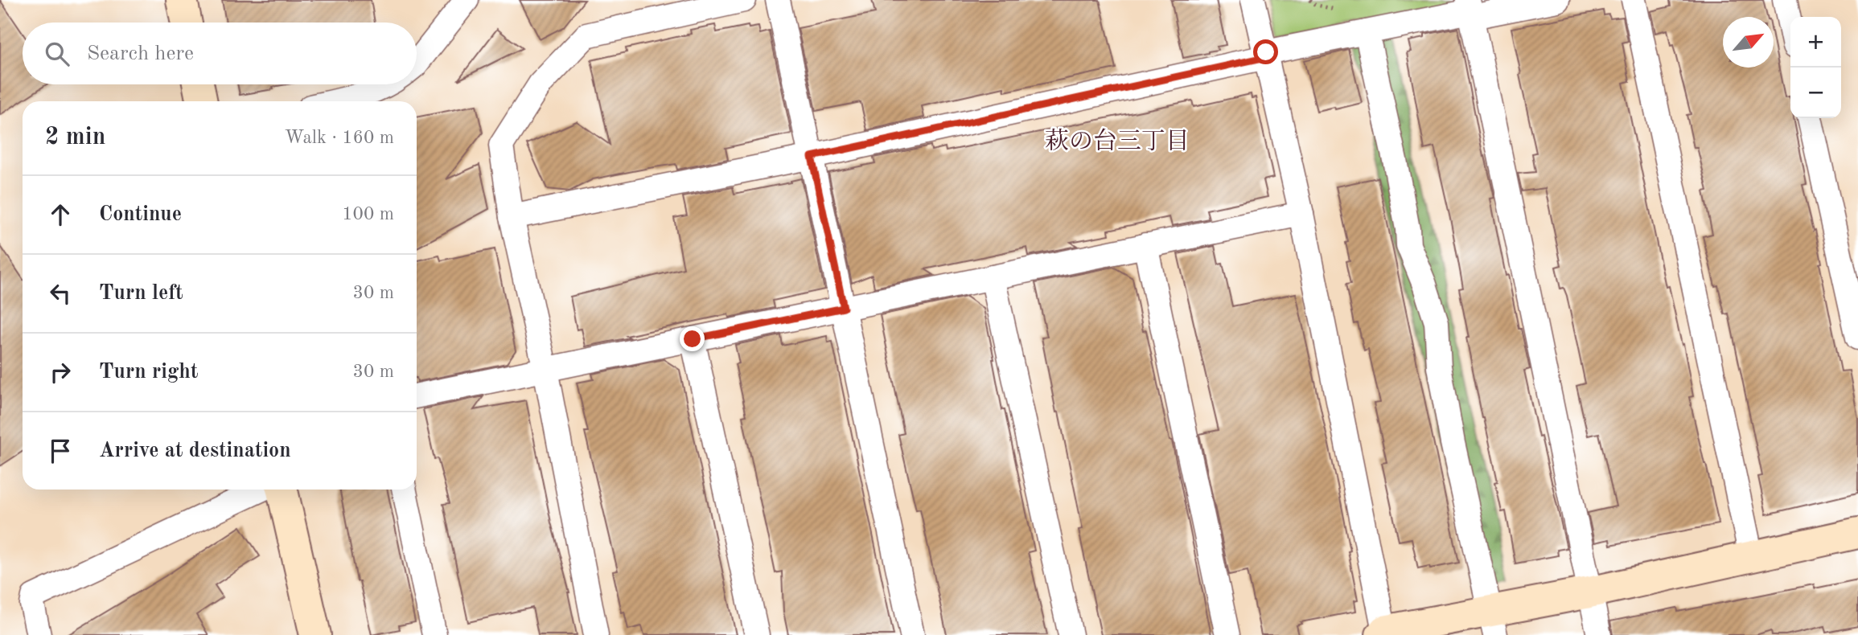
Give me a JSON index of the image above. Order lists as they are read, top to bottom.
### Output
{
  "districts": ["萩の台三丁目"],
  "north": "top right",
  "page": {
    "map_buttons": ["+", "−"],
    "search": "Search here",
    "heading": ["2 min", "Walk · 160 m"],
    "list": [
      ["Continue", "100 m"],
      ["Turn left", "30 m"],
      ["Turn right", "30 m"],
      "Arrive at destination"
    ]
  }
}
